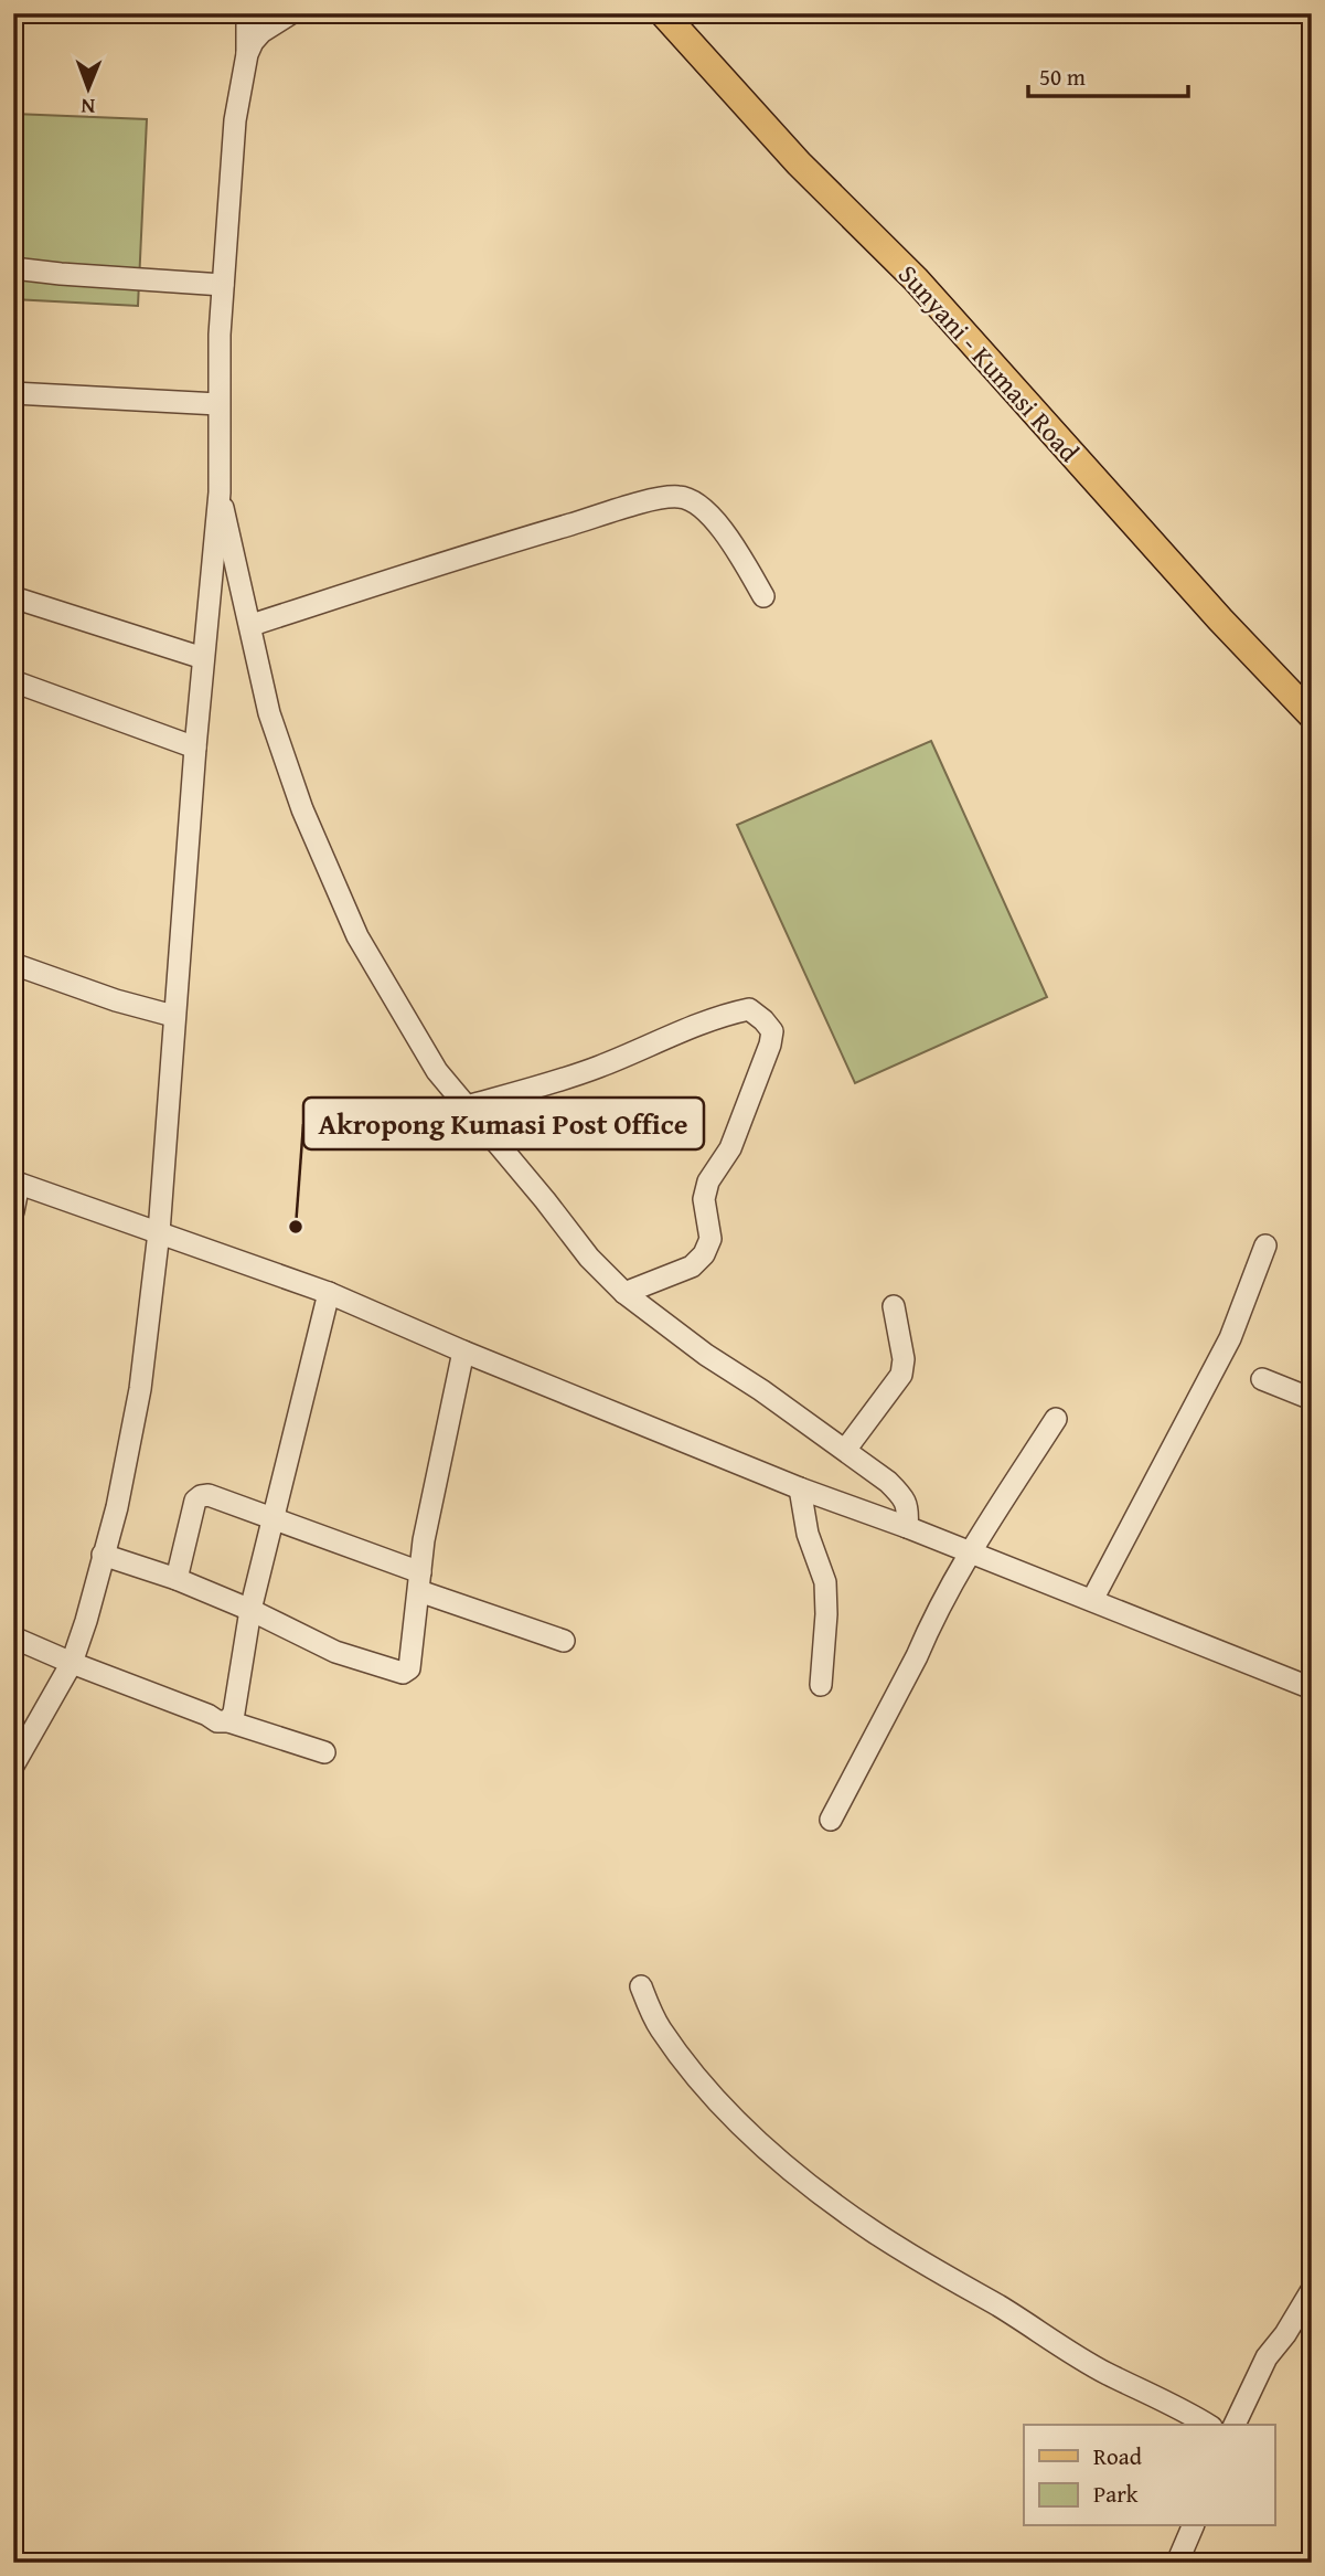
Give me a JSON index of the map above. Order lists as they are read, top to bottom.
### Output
{
  "streets": {
    "main road": ["Sunyani - Kumasi Road"]
  },
  "places": ["Akropong Kumasi Post Office"],
  "legend": ["Road", "Park"],
  "scale_bar": "50 m",
  "north": "bottom"
}
